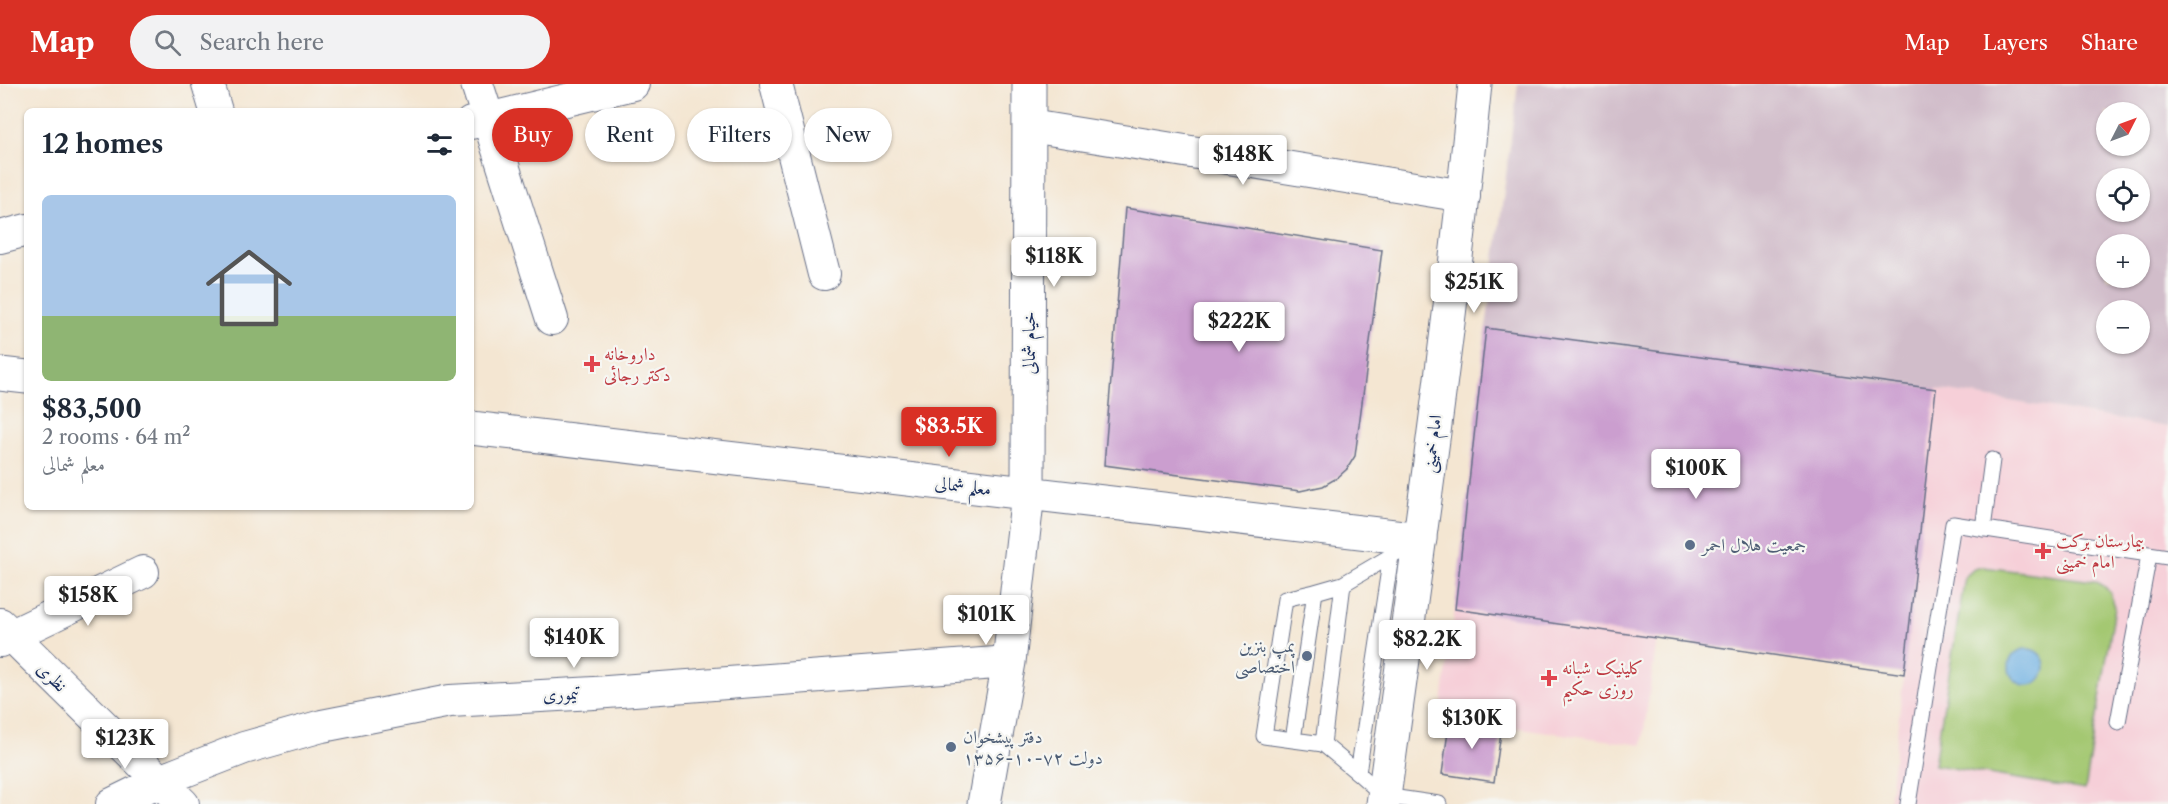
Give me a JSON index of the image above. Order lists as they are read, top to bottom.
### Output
{
  "streets": {
    "street": [
      "خیام شمالی",
      "امام خمینی",
      "معلم شمالی",
      "نظری",
      "تیموری"
    ]
  },
  "crossings": [
    ["خیام شمالی", "معلم شمالی"],
    ["خیام شمالی", "تیموری"],
    ["امام خمینی", "معلم شمالی"],
    ["نظری", "تیموری"]
  ],
  "places": {
    "health": ["داروخانه دکتر رجائی", "بیمارستان برکت امام خمینی", "کلینیک شبانه روزی حکیم"],
    "other": ["جمعیت هلال احمر", "پمپ بنزین اختصاصی", "دفتر پیشخوان دولت ۷۲-۱۰-۱۳۵۶"]
  },
  "north": "top right",
  "page": {
    "header": "Map",
    "search": "Search here",
    "nav": ["Map", "Layers", "Share"],
    "map_buttons": ["+", "−"],
    "chip": [
      "Buy",
      "Rent",
      "Filters",
      "New"
    ],
    "heading": "12 homes",
    "price": [
      "$148K",
      "$118K",
      "$251K",
      "$222K",
      "$83.5K",
      "$100K",
      "$158K",
      "$101K",
      "$140K",
      "$82.2K",
      "$130K",
      "$123K"
    ],
    "list": [
      {
        "name": "$83,500",
        "note": "2 rooms · 64 m² · معلم شمالی"
      }
    ]
  }
}
